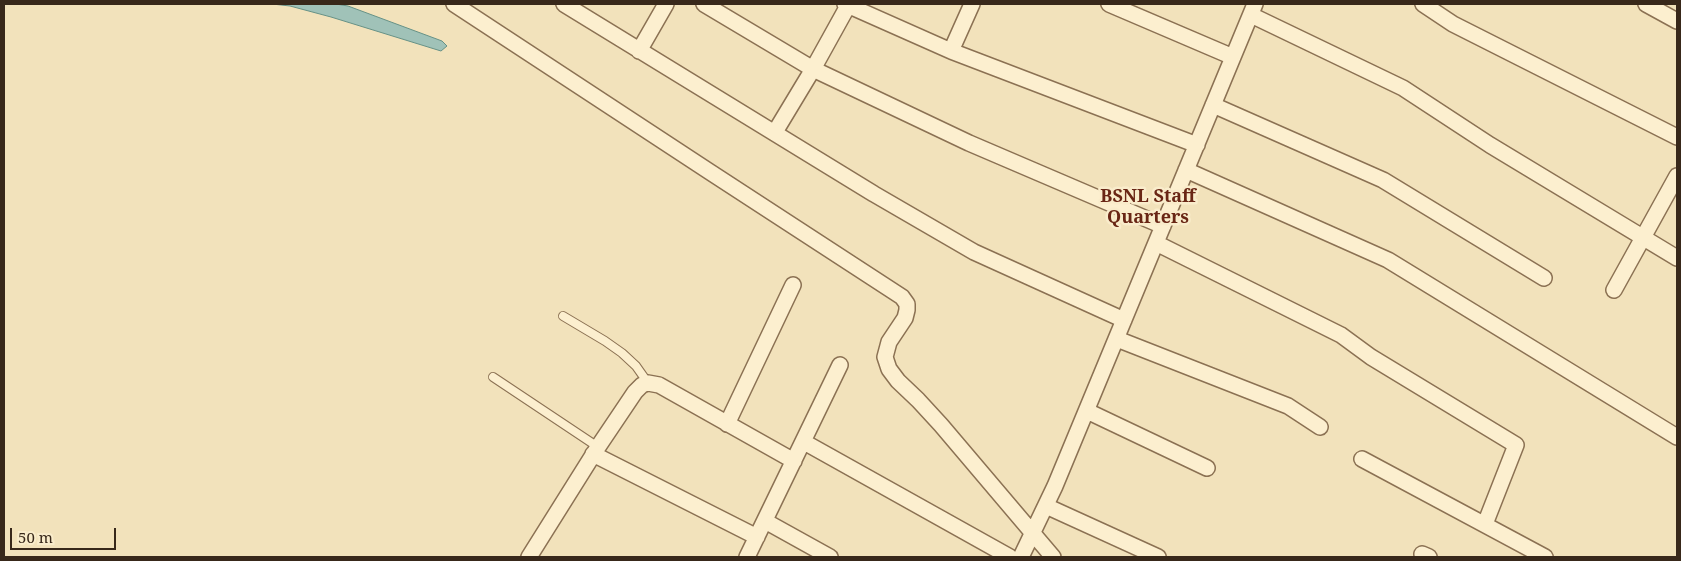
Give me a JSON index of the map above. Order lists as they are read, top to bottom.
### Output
{
  "districts": ["BSNL Staff Quarters"],
  "scale_bar": "50 m"
}
